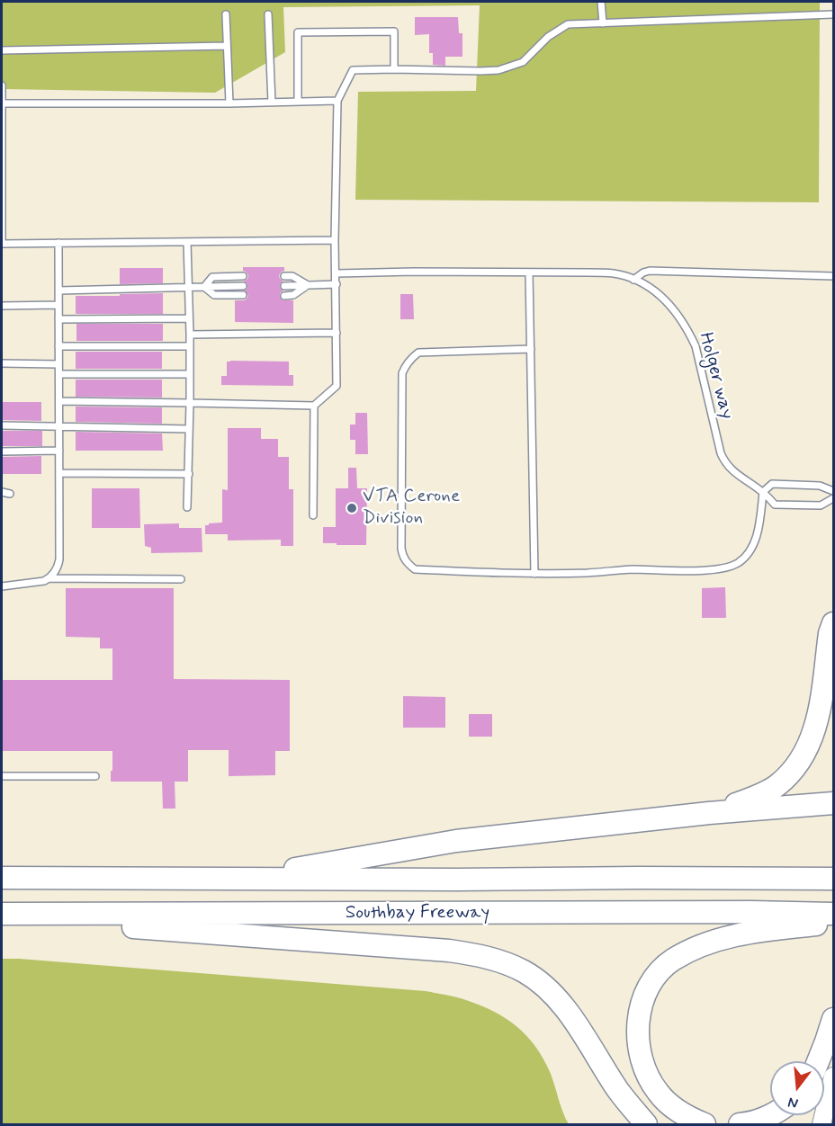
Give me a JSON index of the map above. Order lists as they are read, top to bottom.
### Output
{
  "streets": {
    "highway": ["Southbay Freeway"],
    "lane": ["Holger way"]
  },
  "places": ["VTA Cerone Division"],
  "north": "bottom"
}
